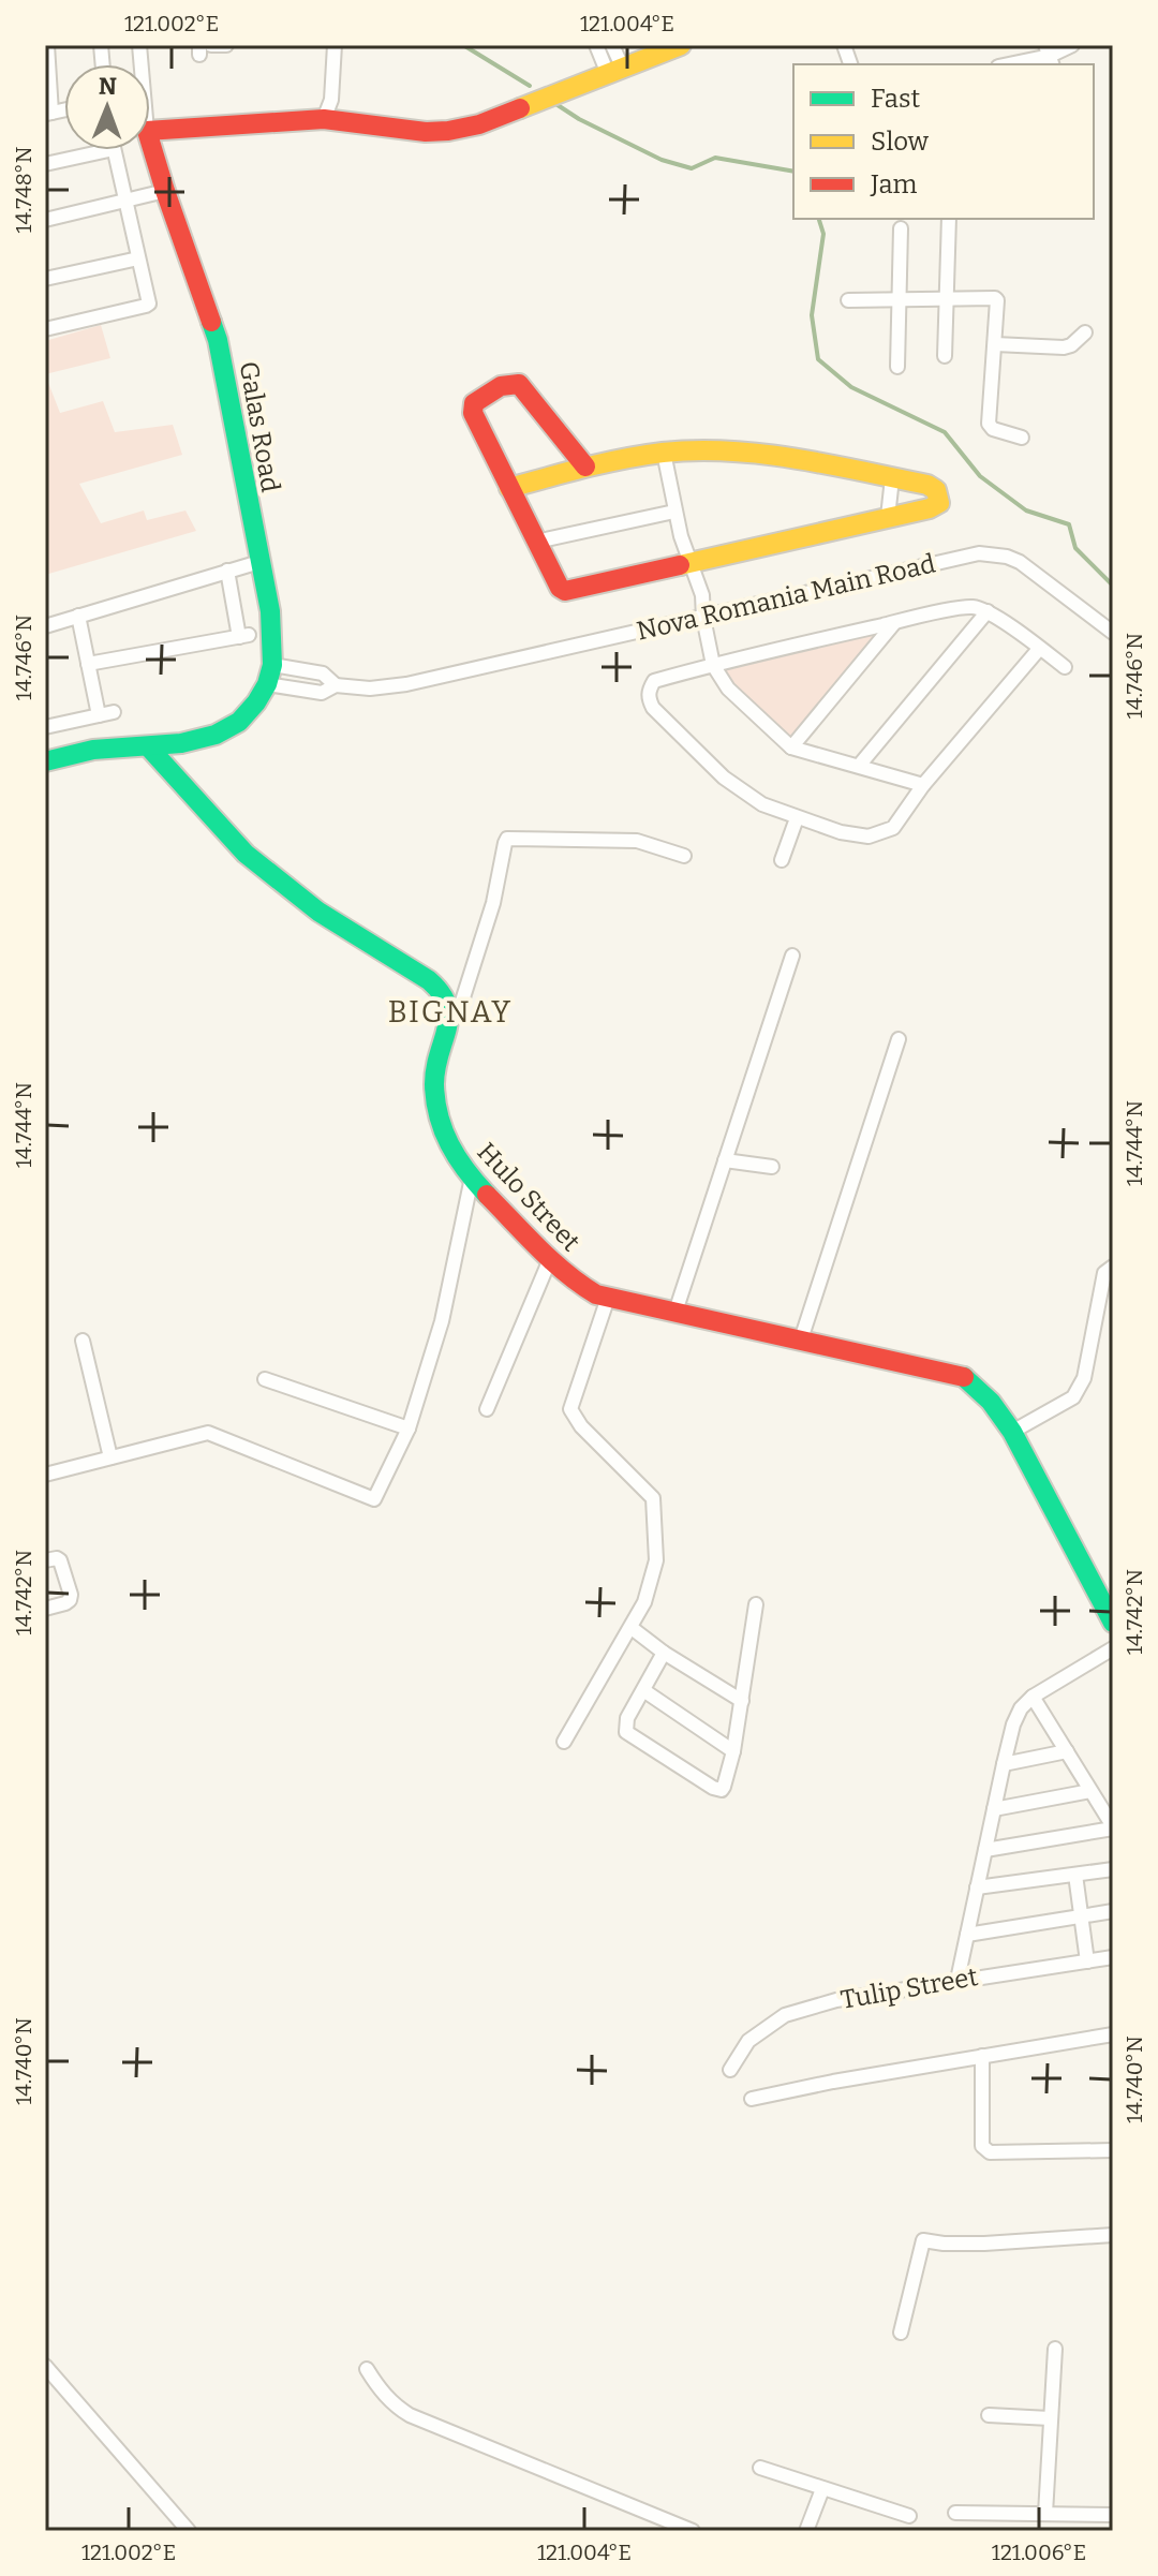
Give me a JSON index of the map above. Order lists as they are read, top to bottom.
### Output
{
  "streets": {
    "main road": ["Galas Road", "Hulo Street"],
    "street": ["Nova Romania Main Road", "Tulip Street"]
  },
  "crossings": [
    ["Galas Road", "Nova Romania Main Road"]
  ],
  "districts": ["BIGNAY"],
  "legend": ["Fast", "Slow", "Jam"],
  "north": "top",
  "coordinates": [
    "121.002°E",
    "121.004°E",
    "14.748°N",
    "14.746°N",
    "14.744°N",
    "14.742°N",
    "14.740°N",
    "121.006°E"
  ]
}
